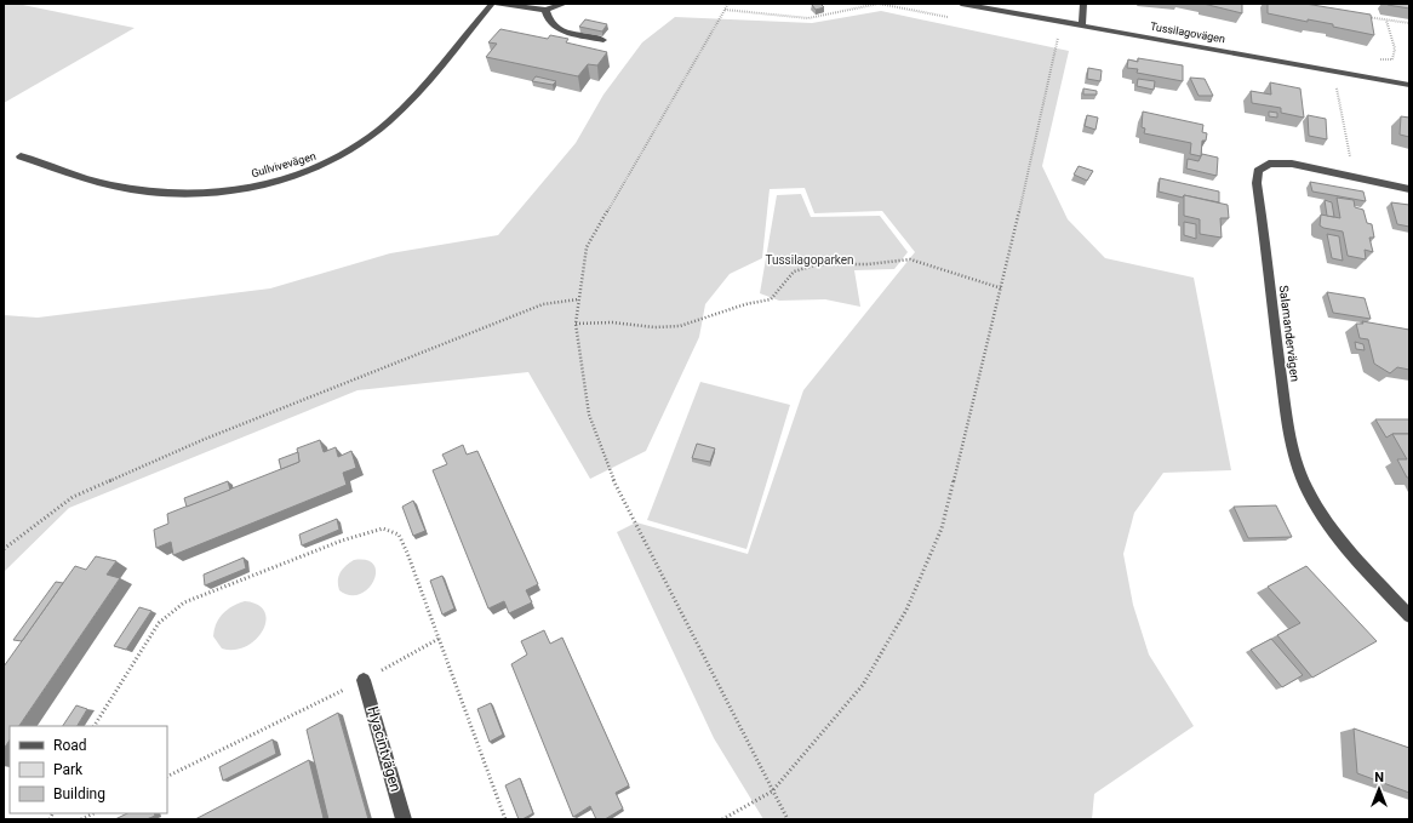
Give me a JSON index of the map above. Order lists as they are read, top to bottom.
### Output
{
  "streets": {
    "street": [
      "Tussilagovägen",
      "Gullvivevägen",
      "Salamandervägen",
      "Hyacintvägen"
    ]
  },
  "parks": ["Tussilagoparken"],
  "legend": ["Road", "Park", "Building"],
  "north": "top"
}
